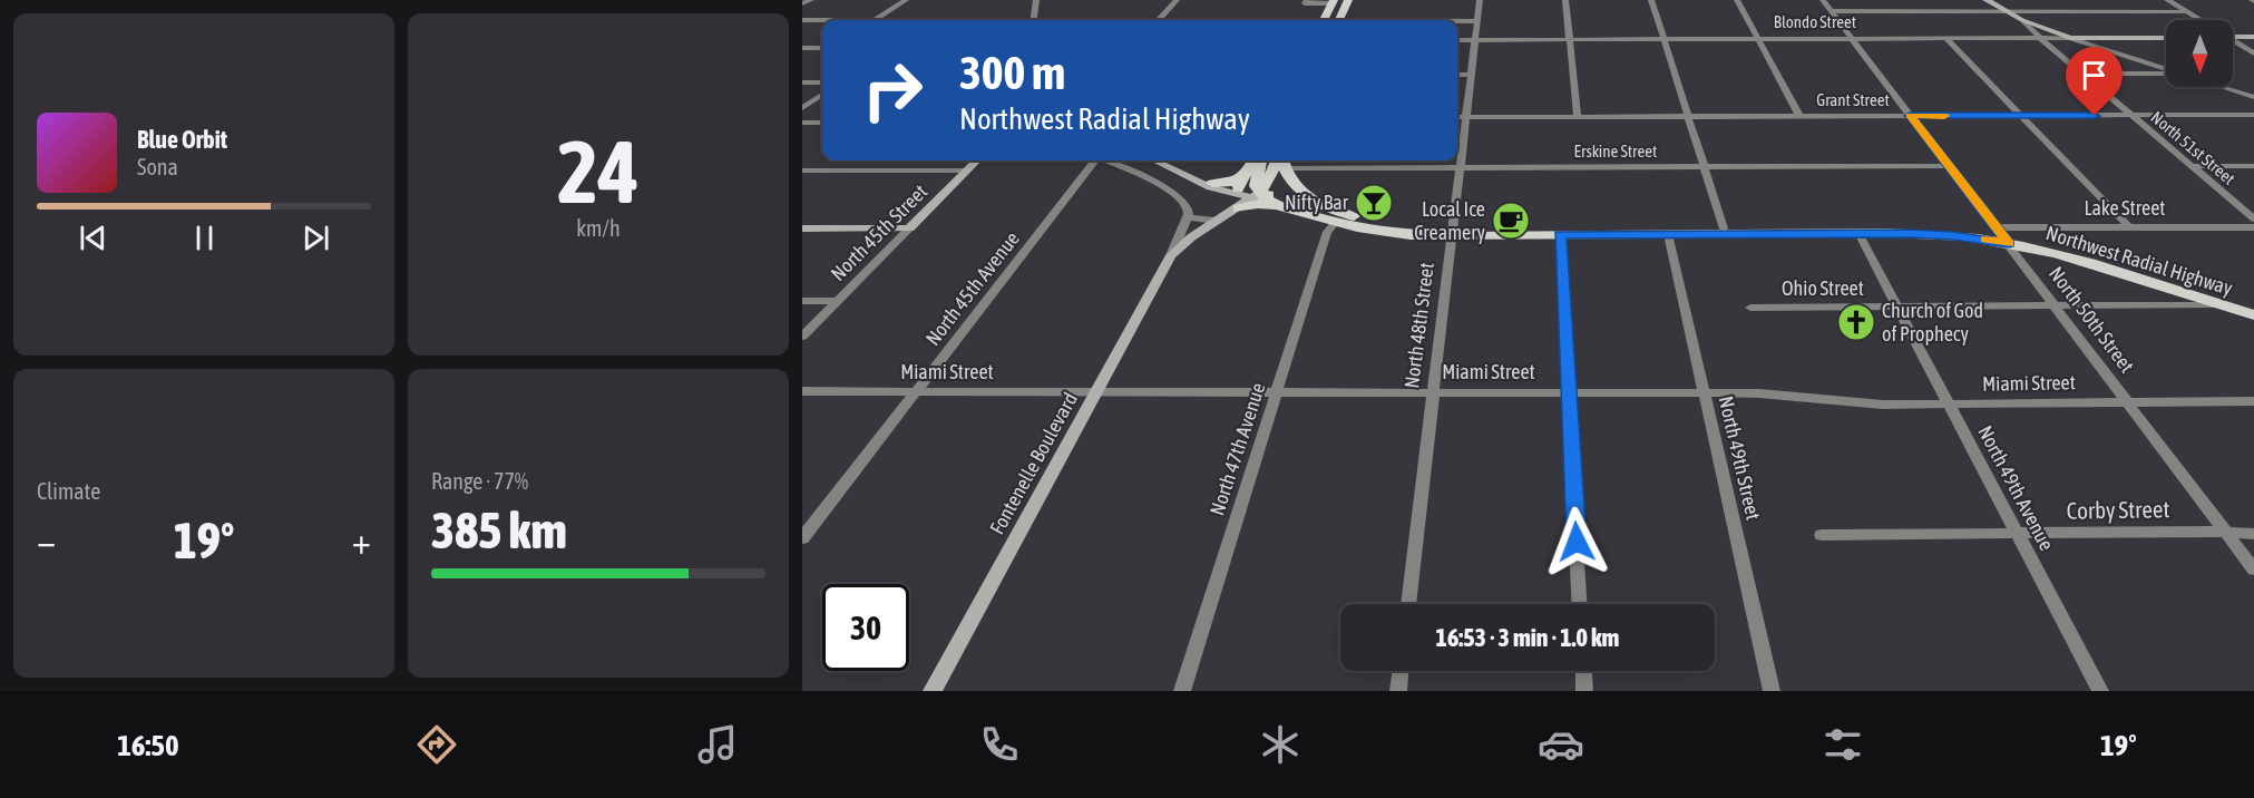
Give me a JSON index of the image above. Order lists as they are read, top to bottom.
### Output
{
  "streets": {
    "main road": [
      "Blondo Street",
      "North 45th Street",
      "Northwest Radial Highway",
      "Fontenelle Boulevard"
    ],
    "street": [
      "Grant Street",
      "North 51st Street",
      "Erskine Street",
      "Lake Street",
      "North 45th Avenue",
      "Ohio Street",
      "North 50th Street",
      "North 48th Street",
      "Miami Street",
      "North 47th Avenue",
      "North 49th Street",
      "North 49th Avenue",
      "Corby Street"
    ]
  },
  "crossings": [
    ["Blondo Street", "North 51st Street"],
    ["Blondo Street", "North 50th Street"],
    ["Blondo Street", "North 48th Street"],
    ["Grant Street", "North 51st Street"],
    ["Grant Street", "North 50th Street"],
    ["Grant Street", "North 48th Street"],
    ["Erskine Street", "North 50th Street"],
    ["Erskine Street", "North 48th Street"],
    ["Lake Street", "Northwest Radial Highway"],
    ["Lake Street", "North 50th Street"],
    ["Northwest Radial Highway", "Ohio Street"],
    ["Northwest Radial Highway", "North 50th Street"],
    ["Northwest Radial Highway", "North 48th Street"],
    ["Northwest Radial Highway", "North 47th Avenue"],
    ["Northwest Radial Highway", "North 49th Street"],
    ["Northwest Radial Highway", "North 49th Avenue"],
    ["North 45th Avenue", "Miami Street"],
    ["Ohio Street", "North 50th Street"],
    ["Ohio Street", "North 49th Avenue"],
    ["North 50th Street", "Miami Street"],
    ["North 50th Street", "Corby Street"],
    ["North 48th Street", "Miami Street"],
    ["Miami Street", "North 47th Avenue"],
    ["Miami Street", "North 49th Street"],
    ["Miami Street", "Fontenelle Boulevard"],
    ["Miami Street", "North 49th Avenue"],
    ["North 49th Avenue", "Corby Street"]
  ],
  "places": {
    "bar": ["Nifty Bar"],
    "cafe": ["Local Ice Creamery"],
    "church": ["Church of God of Prophecy"]
  },
  "north": "bottom",
  "page": {
    "tile": [
      ["24", "km/h"],
      "Climate",
      ["Range · 77%", "385 km"]
    ],
    "turn": ["300 m", "Northwest Radial Highway"],
    "song": ["Blue Orbit", "Sona"],
    "heat": ["−", "19°", "+"],
    "limit": "30",
    "trip": "16:53 · 3 min · 1.0 km",
    "tabs": ["16:50", "19°"]
  }
}
